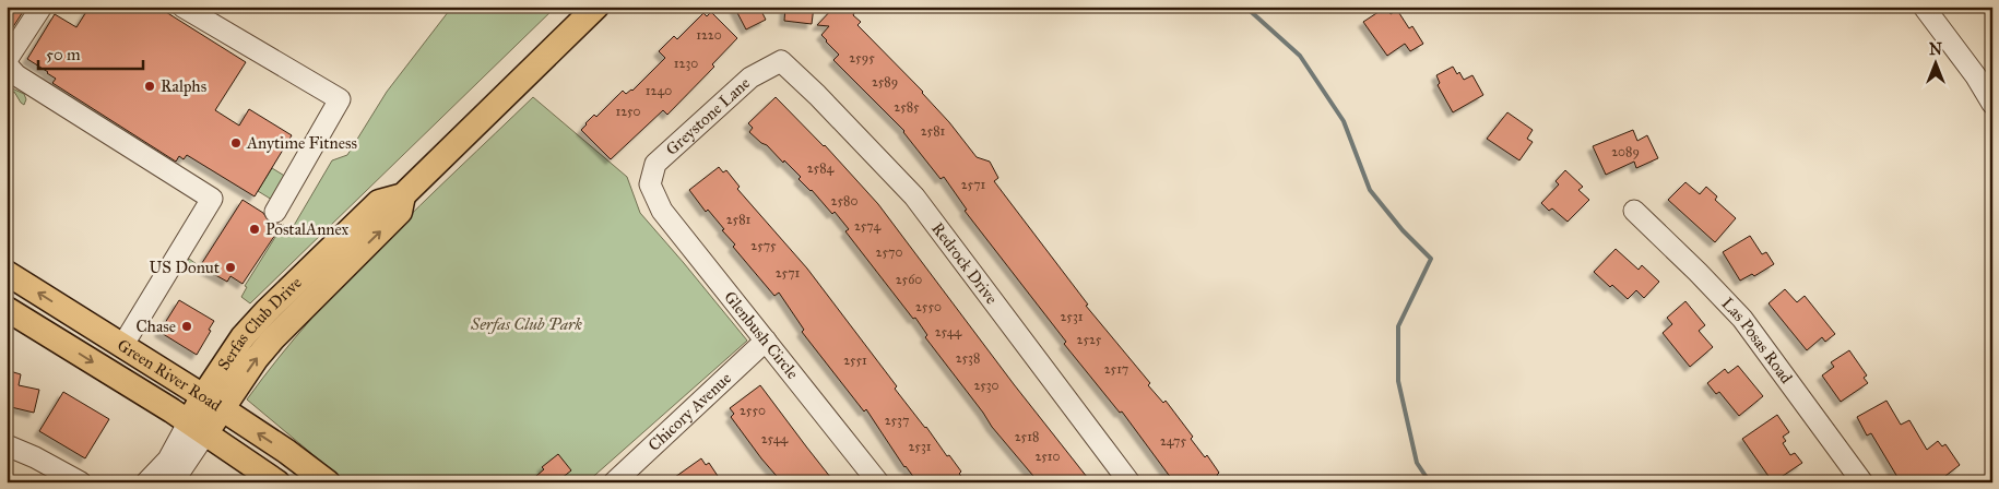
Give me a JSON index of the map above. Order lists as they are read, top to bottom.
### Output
{
  "streets": {
    "main road": ["Serfas Club Drive", "Green River Road"],
    "street": [
      "Greystone Lane",
      "Redrock Drive",
      "Glenbush Circle",
      "Las Posas Road",
      "Chicory Avenue"
    ]
  },
  "crossings": [
    ["Greystone Lane", "Redrock Drive"],
    ["Greystone Lane", "Glenbush Circle"],
    ["Serfas Club Drive", "Green River Road"],
    ["Glenbush Circle", "Chicory Avenue"]
  ],
  "parks": ["Serfas Club Park"],
  "places": [
    "Ralphs",
    "Anytime Fitness",
    "PostalAnnex",
    "US Donut",
    "Chase"
  ],
  "house_numbers": [
    "1220",
    "2595",
    "1230",
    "2589",
    "1240",
    "2585",
    "1250",
    "2581",
    "2089",
    "2584",
    "2571",
    "2580",
    "2581",
    "2574",
    "2575",
    "2570",
    "2571",
    "2560",
    "2550",
    "2531",
    "2544",
    "2525",
    "2538",
    "2551",
    "2517",
    "2530",
    "2550",
    "2537",
    "2518",
    "2544",
    "2475",
    "2531",
    "2510"
  ],
  "scale_bar": "50 m",
  "north": "top"
}
